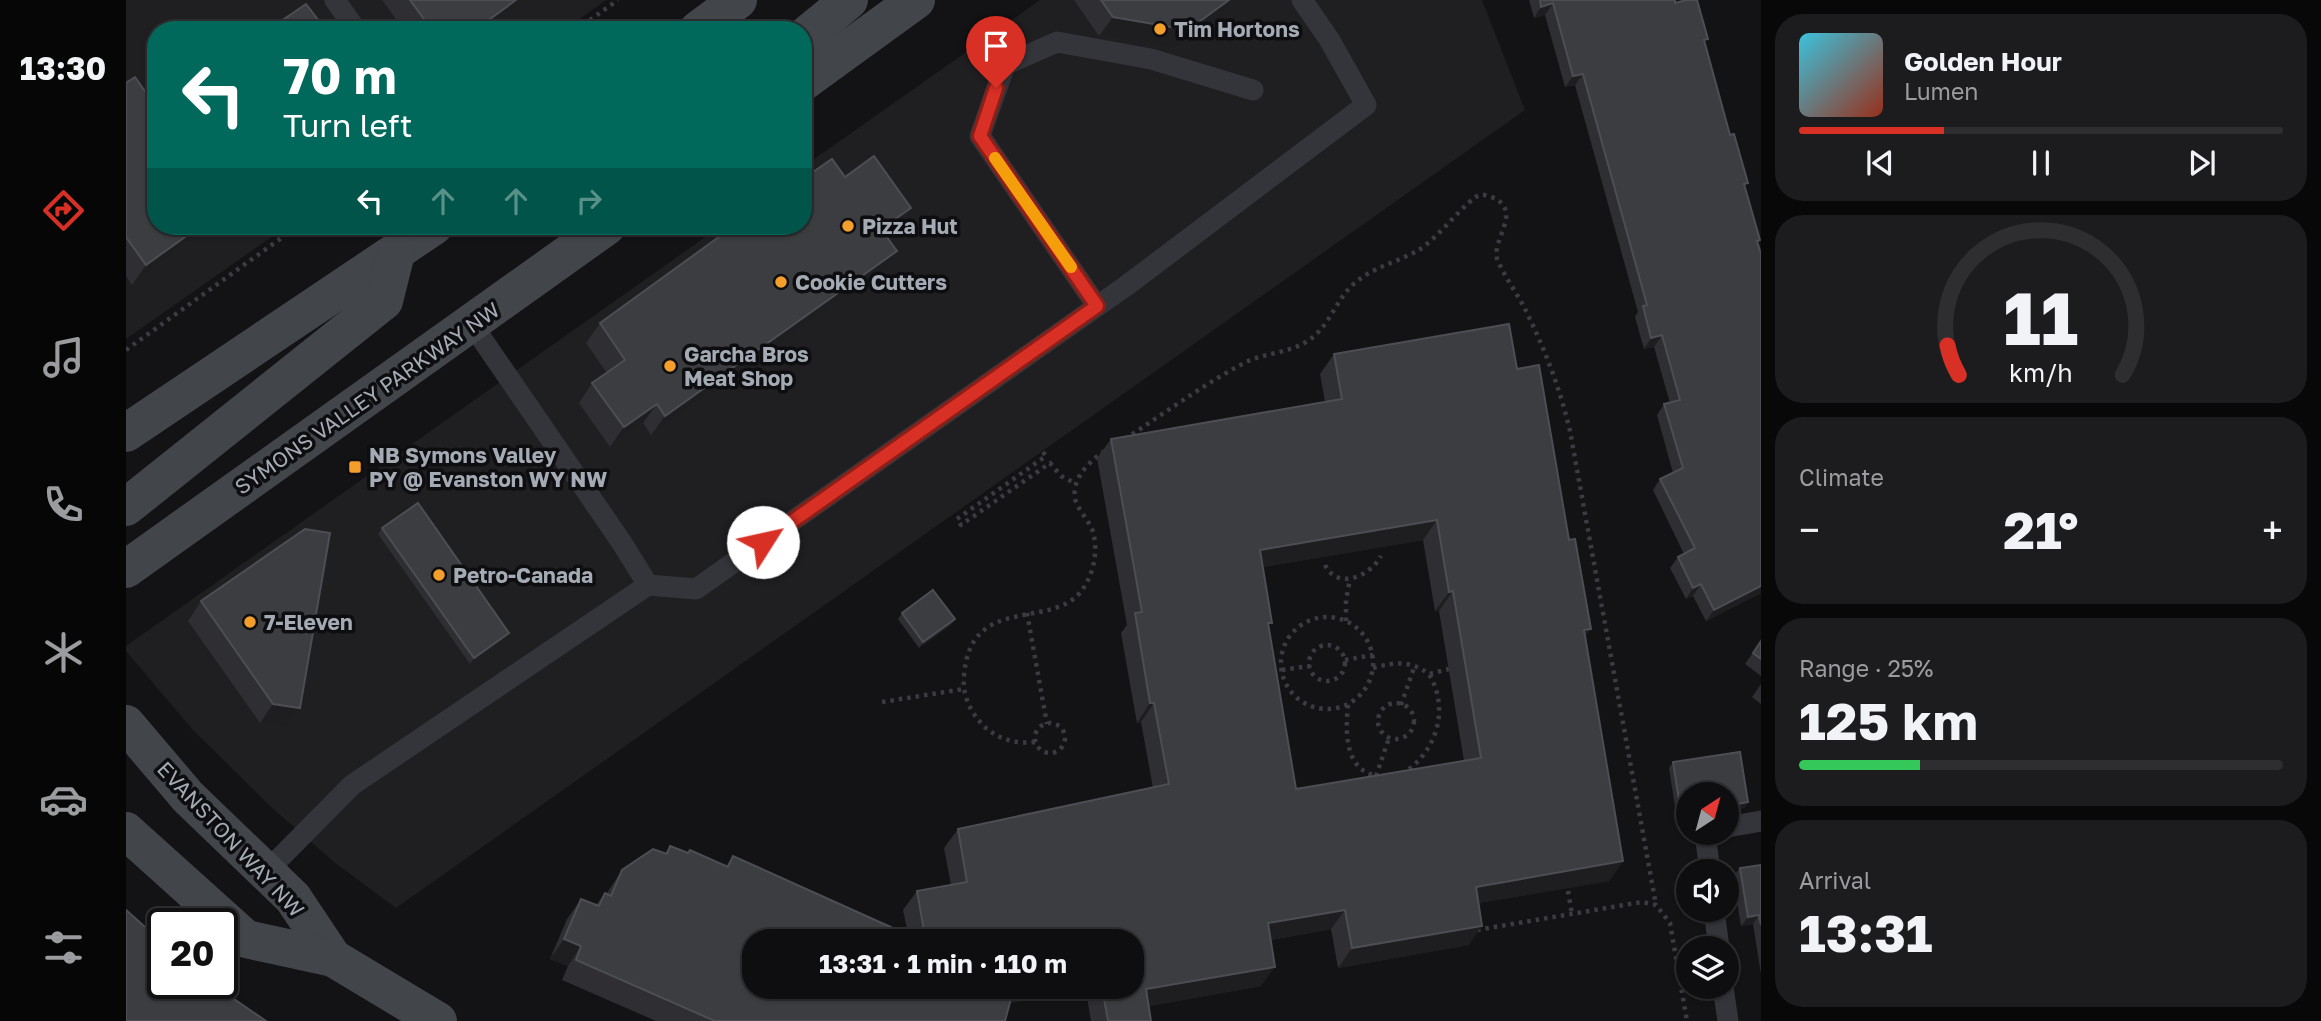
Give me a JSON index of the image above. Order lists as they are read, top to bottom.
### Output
{
  "streets": {
    "main road": ["SYMONS VALLEY PARKWAY NW", "EVANSTON WAY NW"]
  },
  "places": {
    "other": [
      "Tim Hortons",
      "Pizza Hut",
      "Cookie Cutters",
      "Garcha Bros Meat Shop",
      "Petro-Canada",
      "7-Eleven"
    ],
    "transit": ["NB Symons Valley PY @ Evanston WY NW"]
  },
  "north": "top right",
  "page": {
    "tabs": "13:30",
    "turn": ["70 m", "Turn left"],
    "song": ["Golden Hour", "Lumen"],
    "tile": [
      "Climate",
      ["Range · 25%", "125 km"],
      ["Arrival", "13:31"]
    ],
    "heat": ["−", "21°", "+"],
    "limit": "20",
    "trip": "13:31 · 1 min · 110 m",
    "gauge": ["11", "km/h"]
  }
}
